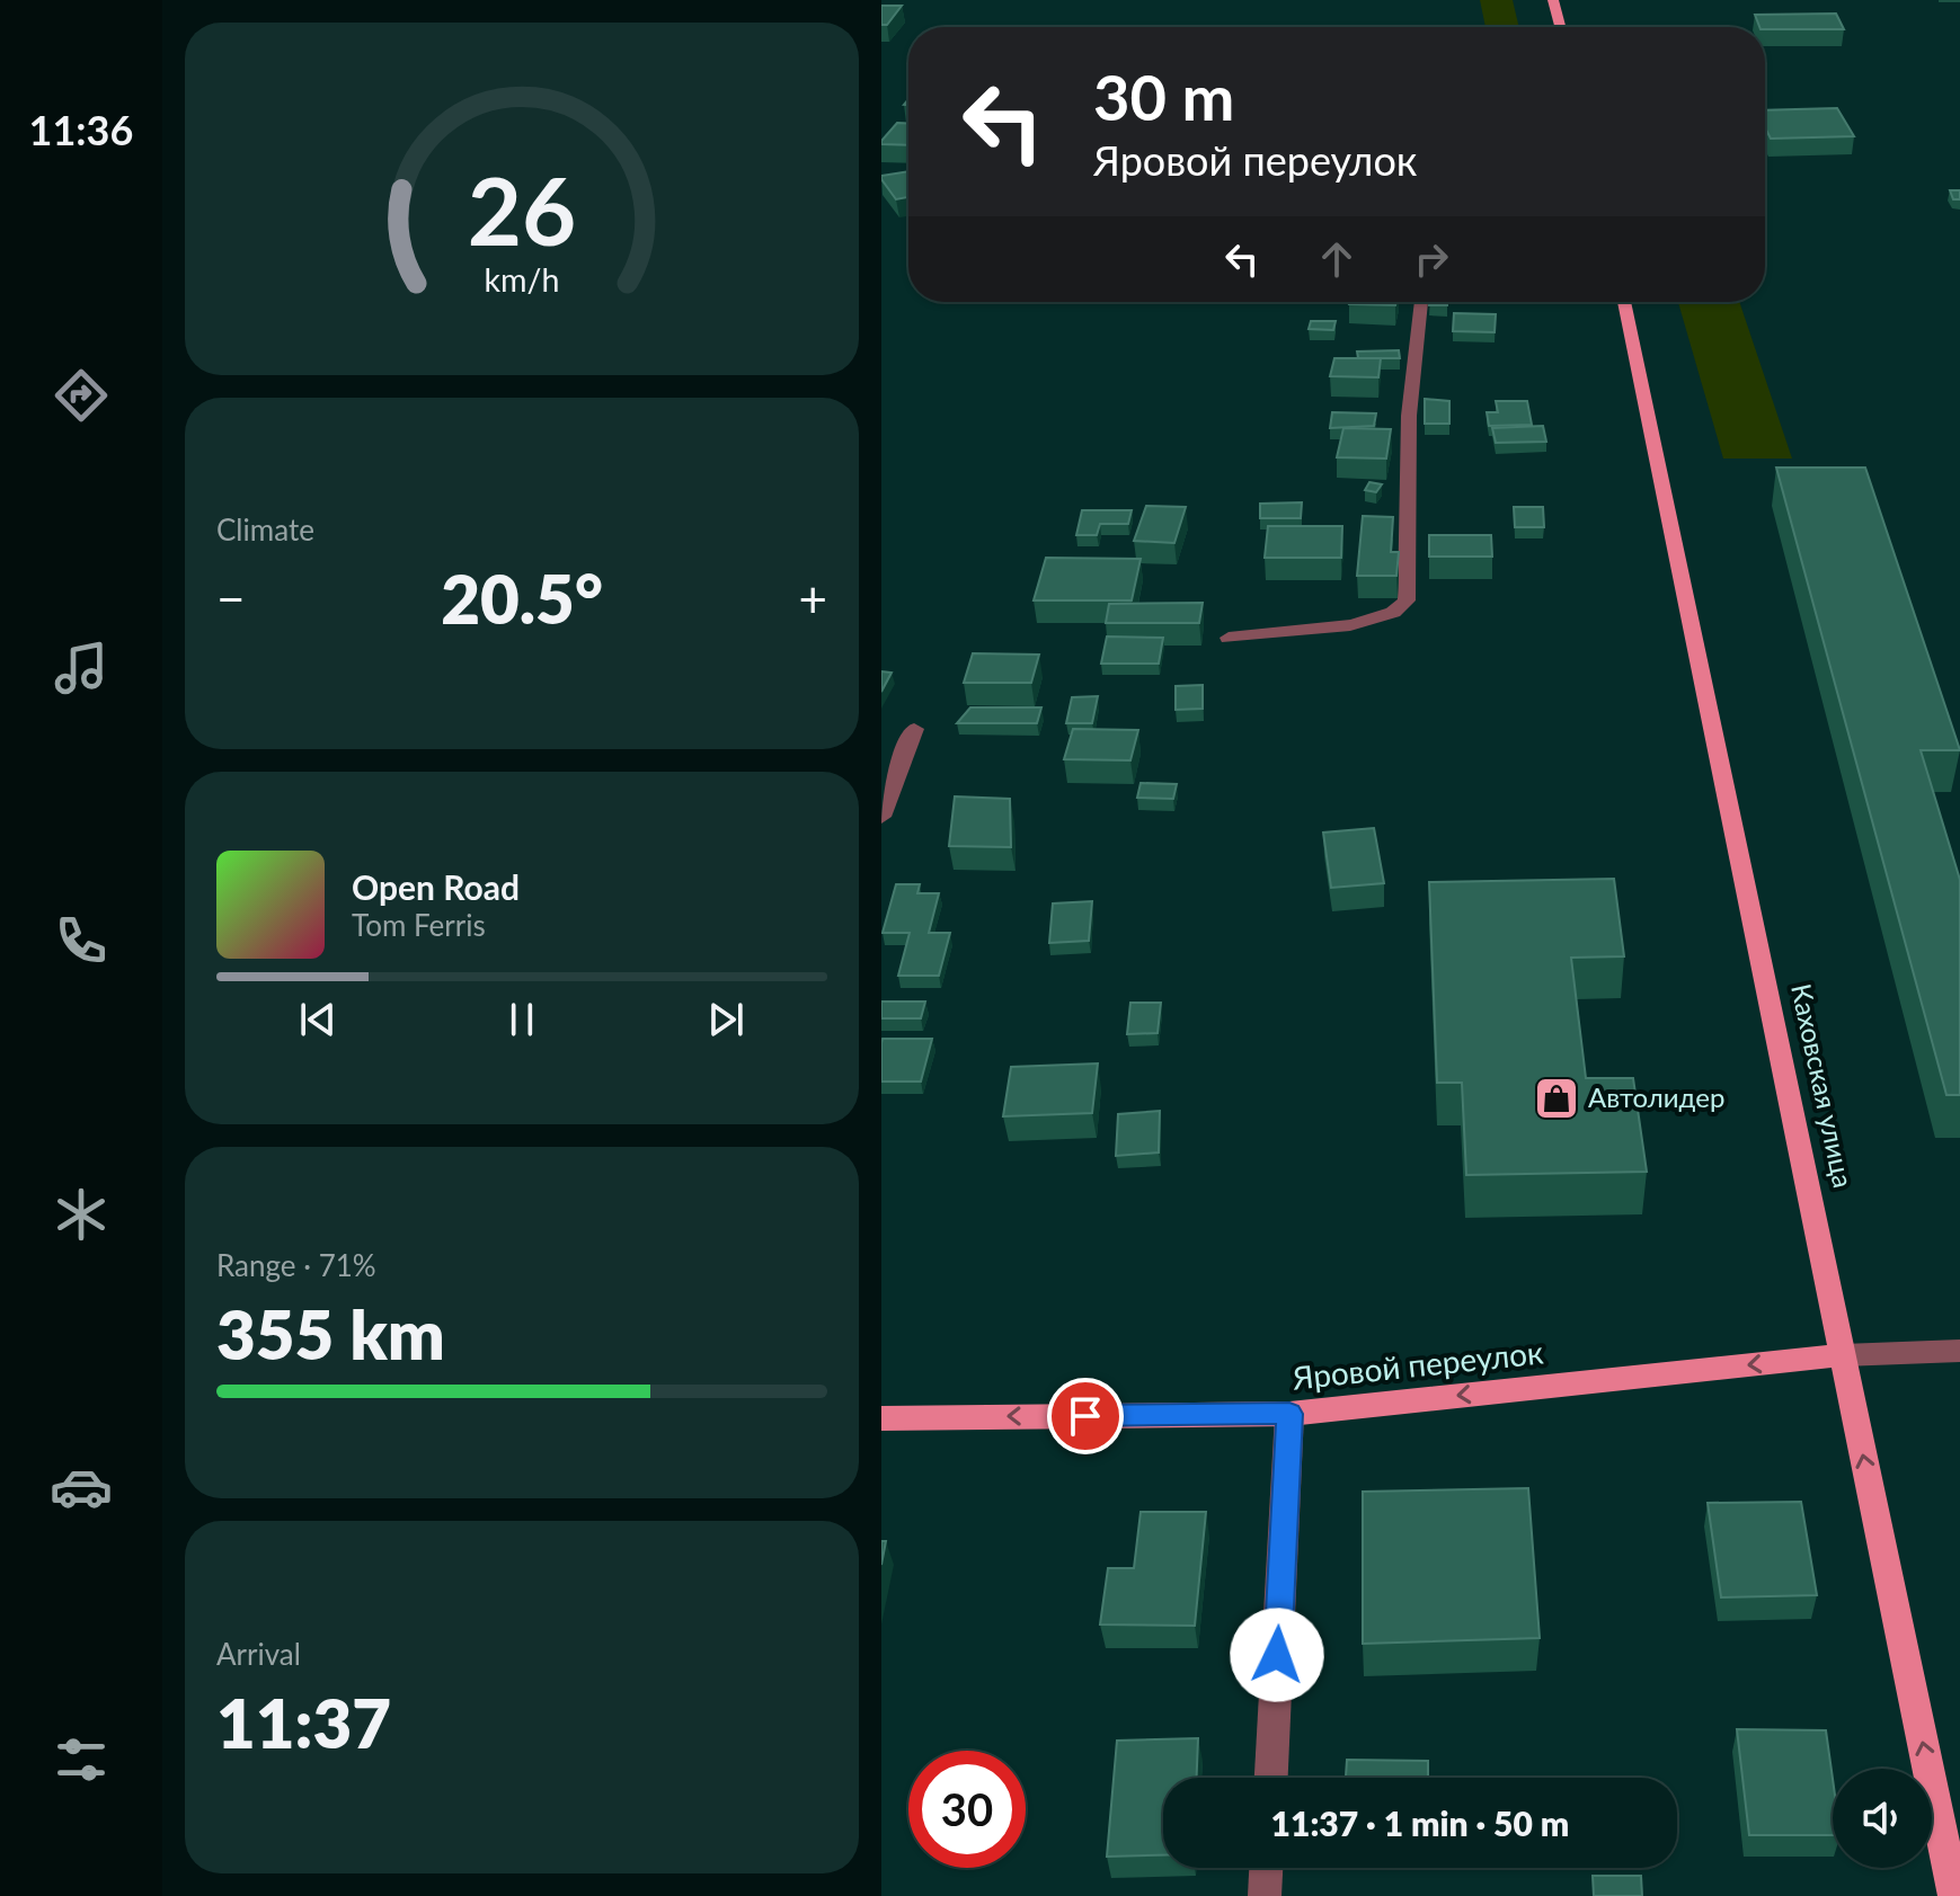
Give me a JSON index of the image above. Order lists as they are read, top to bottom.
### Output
{
  "streets": {
    "main road": ["Каховская улица", "Яровой переулок"]
  },
  "crossings": [
    ["Каховская улица", "Яровой переулок"]
  ],
  "one_way": ["Яровой переулок"],
  "places": {
    "shop": ["Автолидер"]
  },
  "page": {
    "tabs": "11:36",
    "turn": ["30 m", "Яровой переулок"],
    "tile": [
      "Climate",
      ["Range · 71%", "355 km"],
      ["Arrival", "11:37"]
    ],
    "heat": ["−", "20.5°", "+"],
    "song": ["Open Road", "Tom Ferris"],
    "limit": "30",
    "trip": "11:37 · 1 min · 50 m",
    "gauge": ["26", "km/h"]
  }
}
